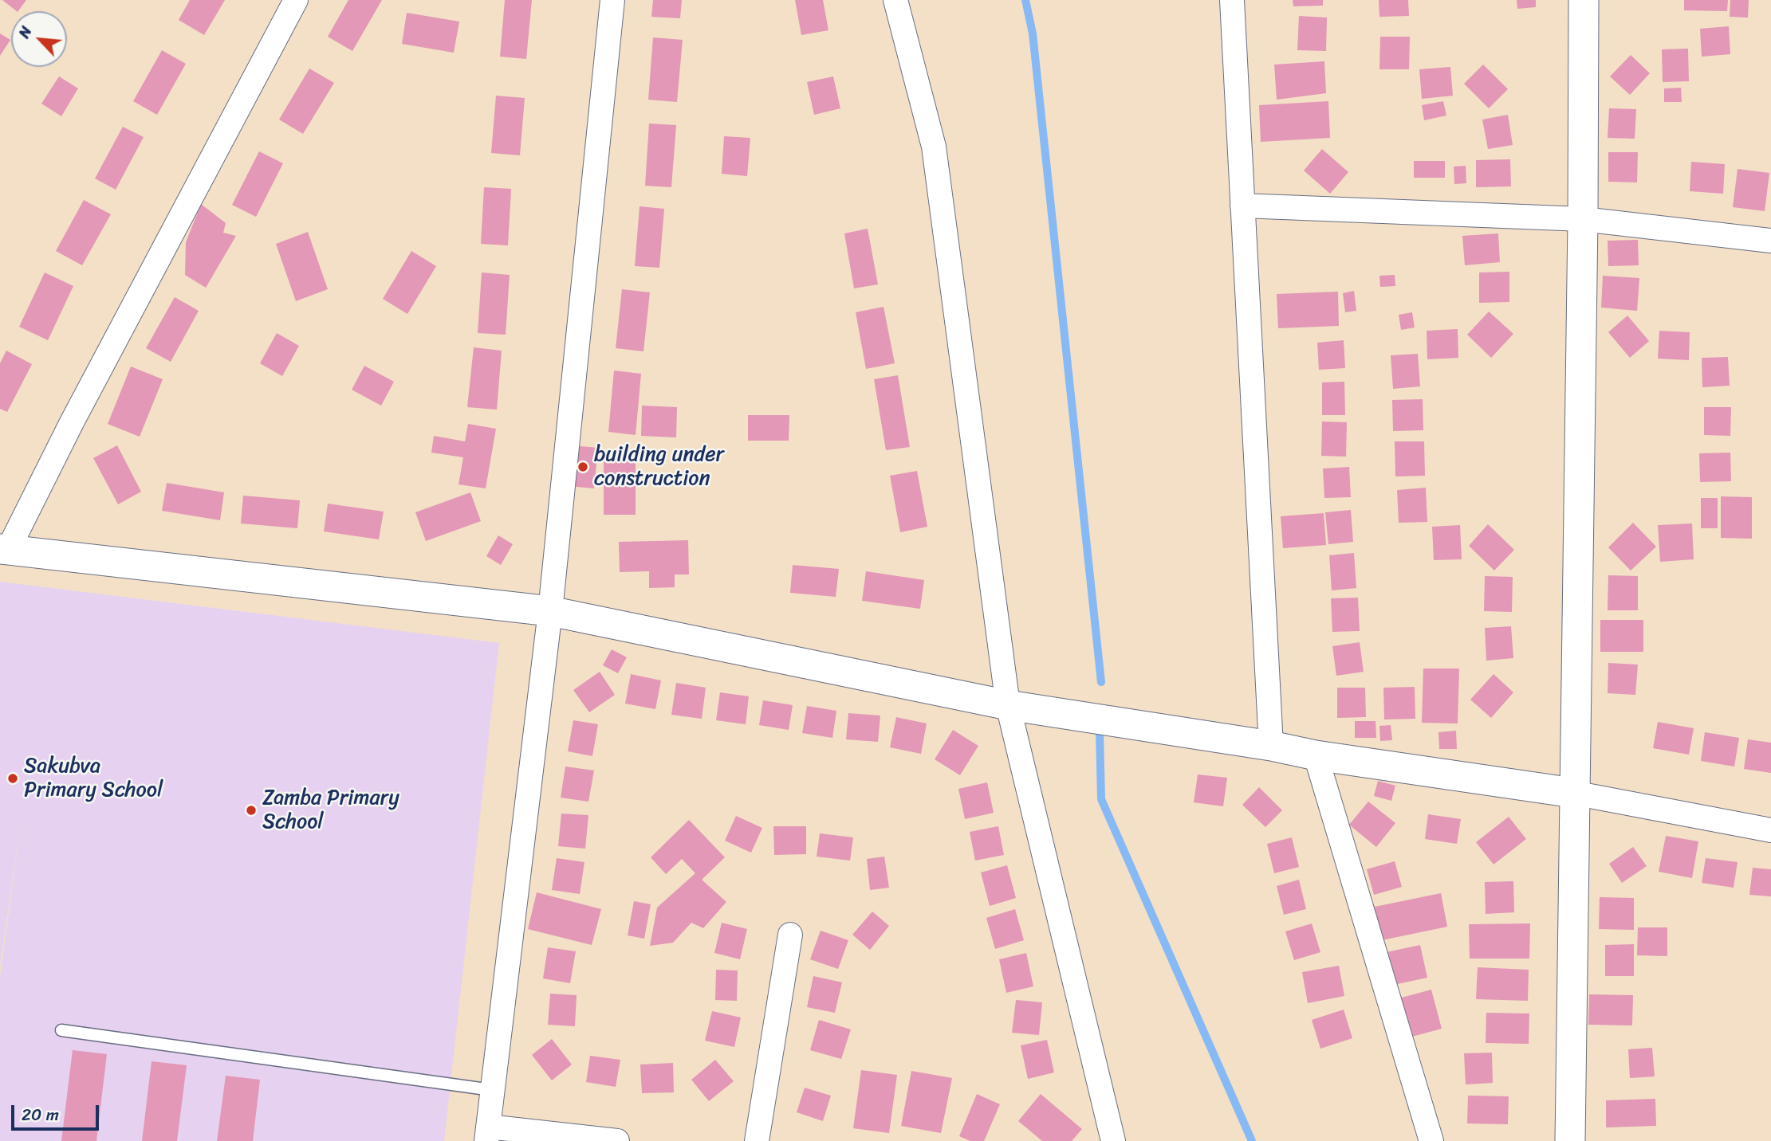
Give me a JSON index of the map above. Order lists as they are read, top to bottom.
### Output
{
  "places": ["building under construction", "Sakubva Primary School", "Zamba Primary School"],
  "scale_bar": "20 m",
  "north": "top left"
}
